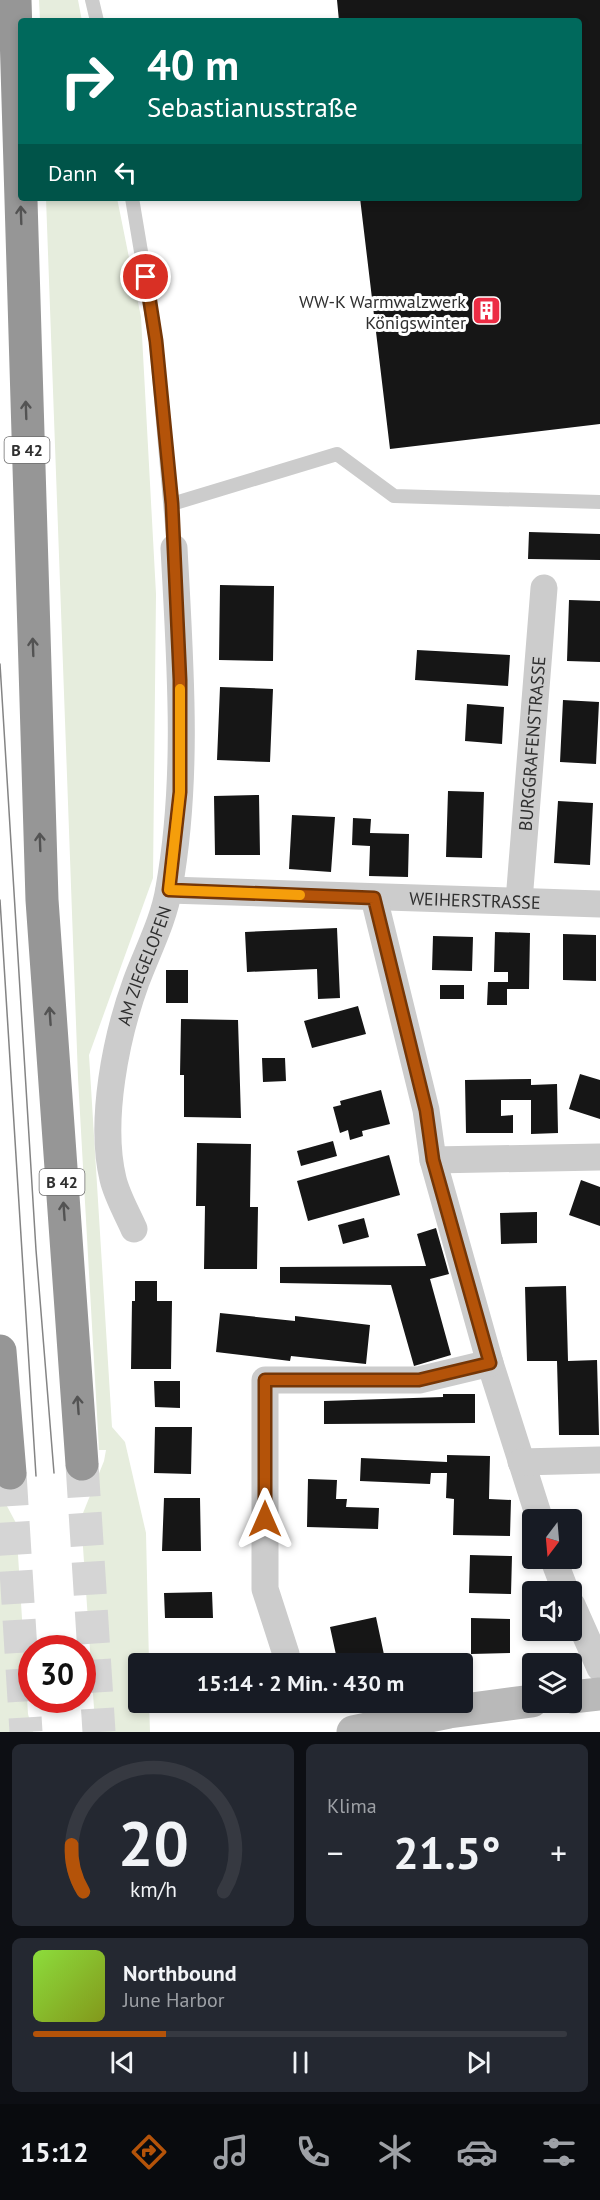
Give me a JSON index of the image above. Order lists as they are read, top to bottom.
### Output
{
  "streets": {
    "highway": ["B 42"],
    "street": ["BURGGRAFENSTRASSE", "WEIHERSTRASSE", "AM ZIEGELOFEN"]
  },
  "crossings": [
    ["BURGGRAFENSTRASSE", "WEIHERSTRASSE"],
    ["WEIHERSTRASSE", "AM ZIEGELOFEN"]
  ],
  "places": {
    "building": ["WW-K Warmwalzwerk Königswinter"]
  },
  "north": "bottom",
  "page": {
    "turn": ["40 m", "Sebastianusstraße"],
    "then": "Dann",
    "limit": "30",
    "trip": "15:14 · 2 Min. · 430 m",
    "tile": "Klima",
    "heat": ["−", "21.5°", "+"],
    "song": ["Northbound", "June Harbor"],
    "tabs": "15:12",
    "gauge": ["20", "km/h"]
  }
}
